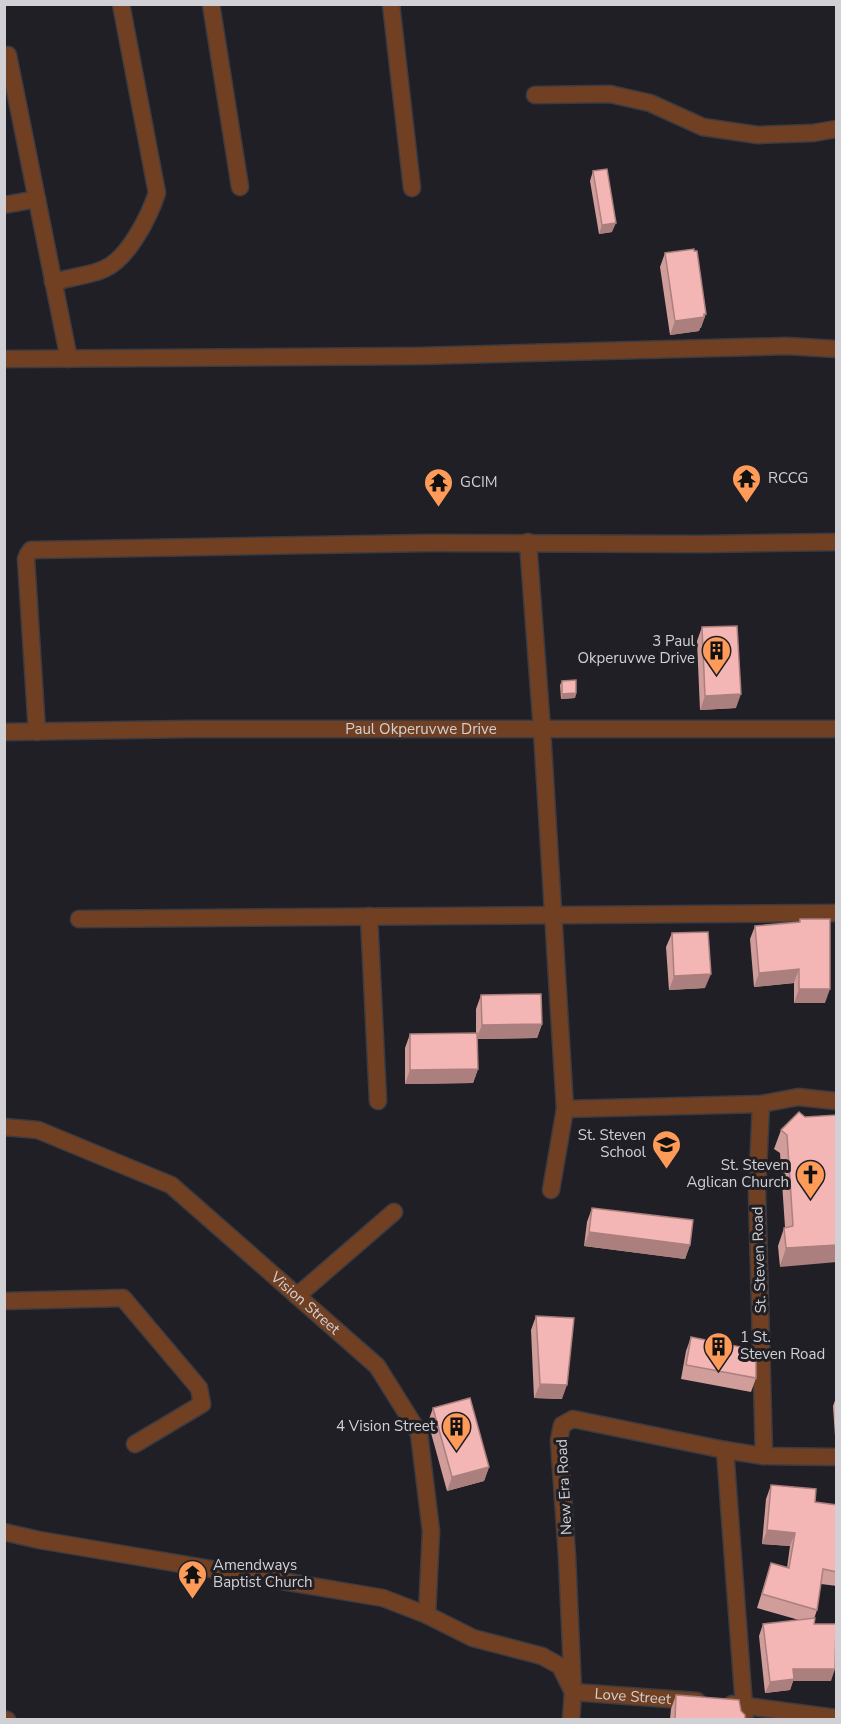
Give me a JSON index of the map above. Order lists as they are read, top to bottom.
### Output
{
  "streets": {
    "street": [
      "Paul Okperuvwe Drive",
      "St. Steven Road",
      "Vision Street",
      "New Era Road",
      "Love Street"
    ]
  },
  "crossings": [
    ["St. Steven Road", "New Era Road"],
    ["New Era Road", "Love Street"]
  ],
  "places": {
    "temple": ["RCCG", "GCIM", "Amendways Baptist Church"],
    "building": ["3 Paul Okperuvwe Drive", "1 St. Steven Road", "4 Vision Street"],
    "school or university": ["St. Steven School"],
    "church": ["St. Steven Aglican Church"]
  }
}
